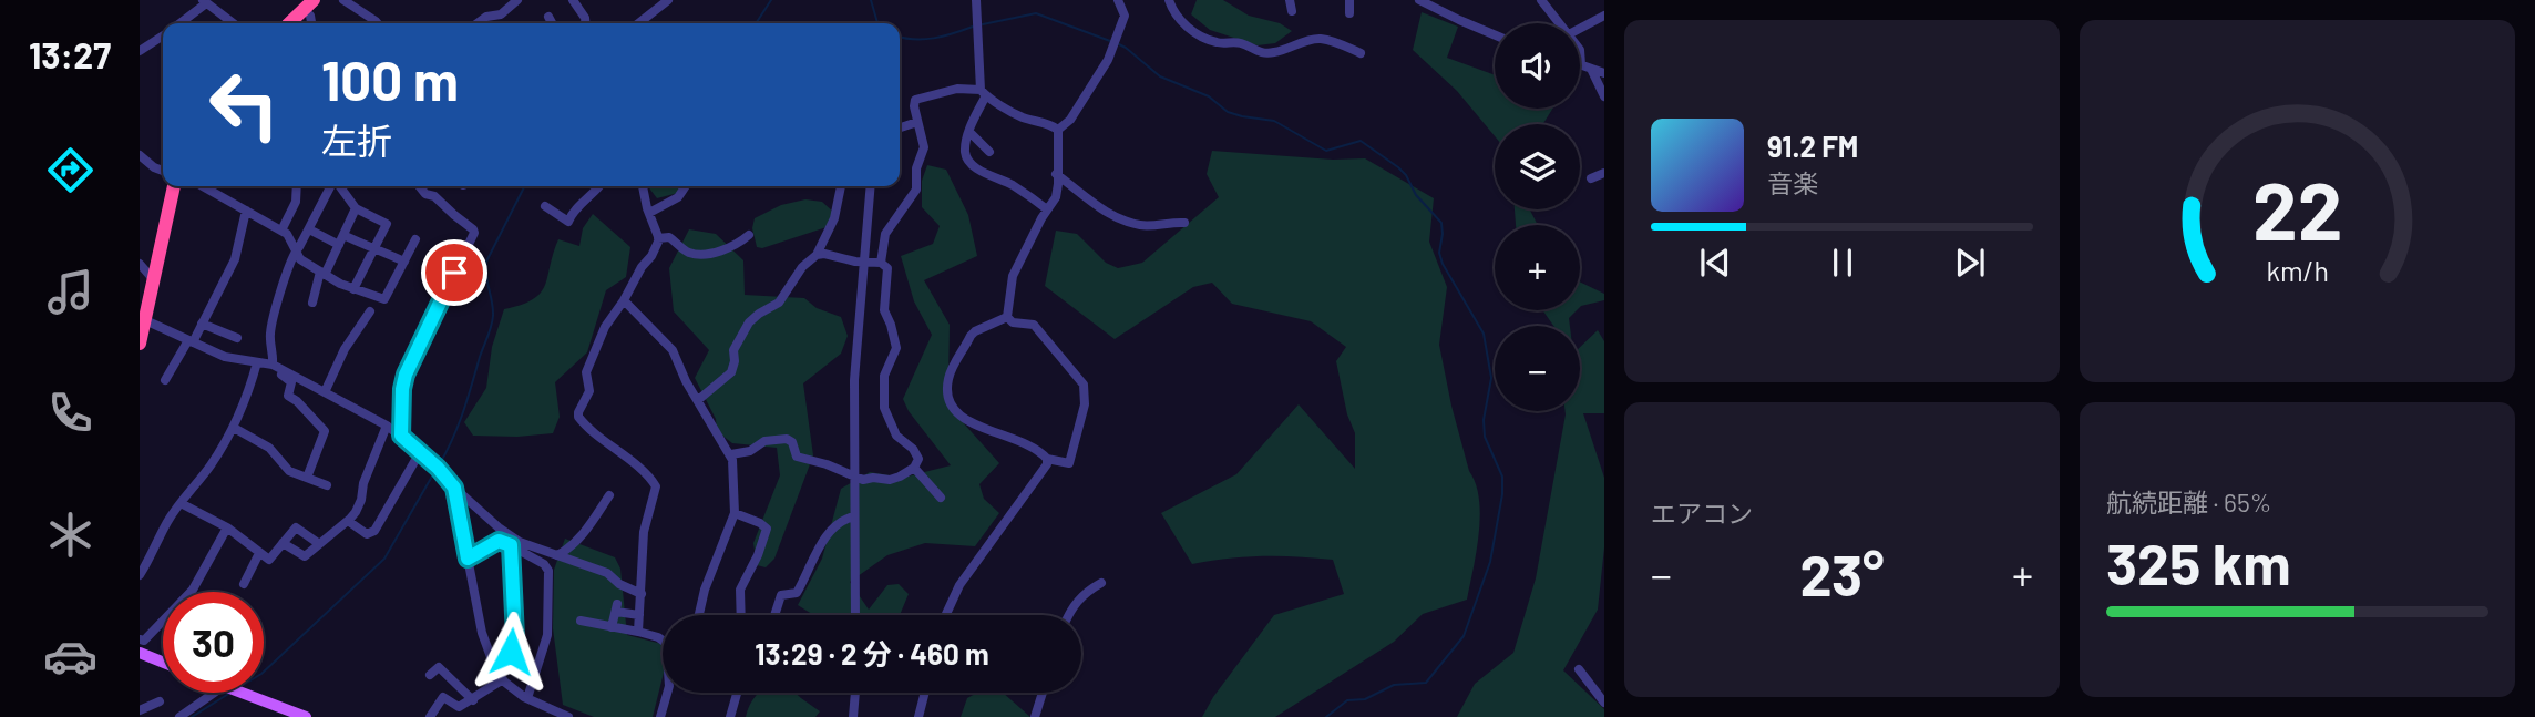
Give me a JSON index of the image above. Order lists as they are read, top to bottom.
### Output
{
  "page": {
    "tabs": "13:27",
    "map_buttons": ["+", "−"],
    "turn": ["100 m", "左折"],
    "song": ["91.2 FM", "音楽"],
    "tile": [
      "エアコン",
      ["航続距離 · 65%", "325 km"]
    ],
    "heat": ["−", "23°", "+"],
    "limit": "30",
    "trip": "13:29 · 2 分 · 460 m",
    "gauge": ["22", "km/h"]
  }
}
